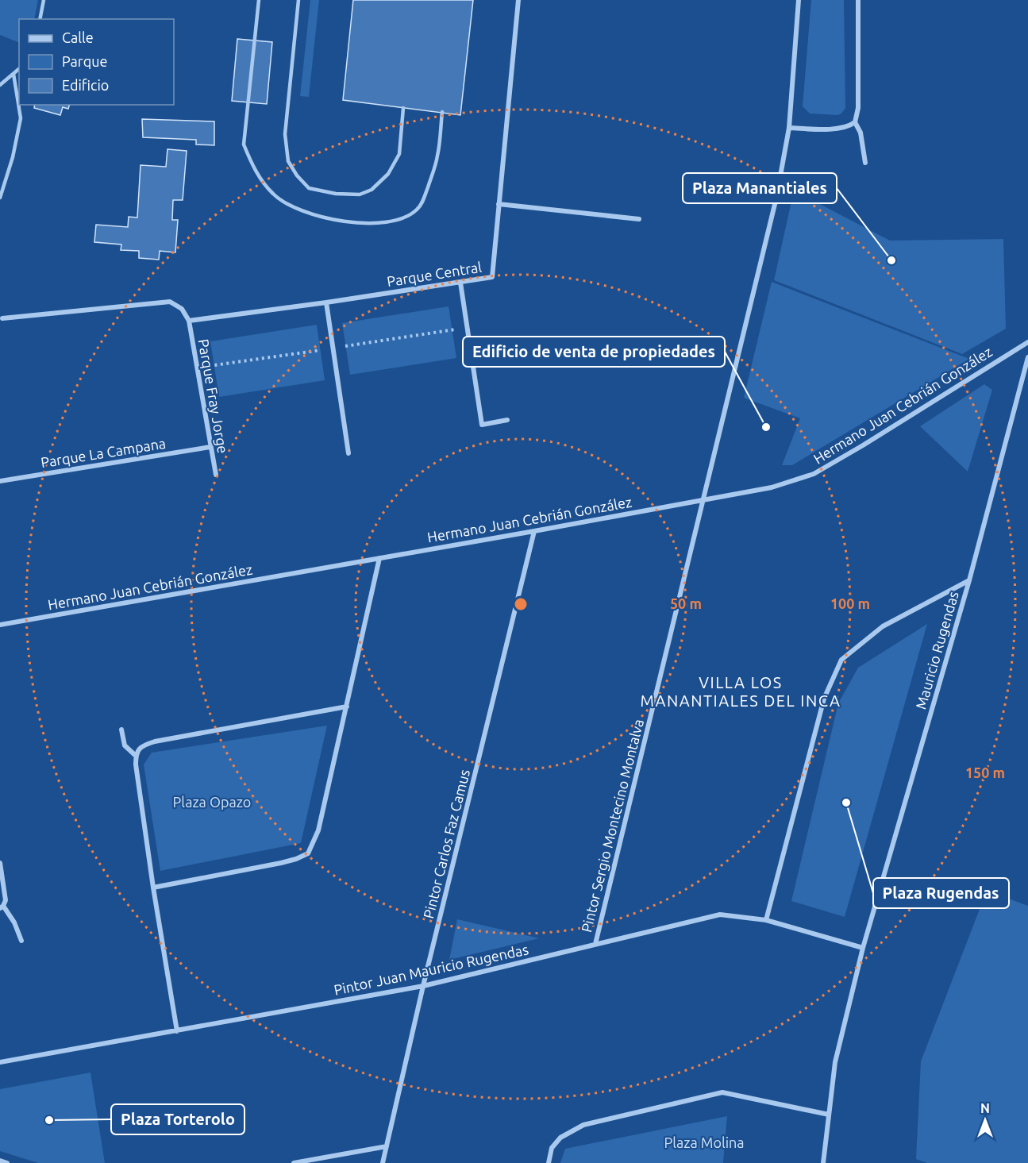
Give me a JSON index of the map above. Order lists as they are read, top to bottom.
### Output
{
  "streets": {
    "street": [
      "Parque Central",
      "Parque Fray Jorge",
      "Hermano Juan Cebrián González",
      "Parque La Campana",
      "Mauricio Rugendas",
      "Pintor Sergio Montecino Montalva",
      "Pintor Carlos Faz Camus",
      "Pintor Juan Mauricio Rugendas"
    ]
  },
  "crossings": [
    ["Parque Central", "Parque Fray Jorge"],
    ["Parque Fray Jorge", "Parque La Campana"],
    ["Hermano Juan Cebrián González", "Pintor Sergio Montecino Montalva"],
    ["Hermano Juan Cebrián González", "Pintor Carlos Faz Camus"],
    ["Mauricio Rugendas", "Pintor Juan Mauricio Rugendas"],
    ["Pintor Sergio Montecino Montalva", "Pintor Juan Mauricio Rugendas"],
    ["Pintor Carlos Faz Camus", "Pintor Juan Mauricio Rugendas"]
  ],
  "districts": ["VILLA LOS MANANTIALES DEL INCA"],
  "parks": ["Plaza Opazo", "Plaza Molina"],
  "places": [
    "Plaza Manantiales",
    "Edificio de venta de propiedades",
    "Plaza Rugendas",
    "Plaza Torterolo"
  ],
  "legend": ["Calle", "Parque", "Edificio"],
  "north": "top",
  "rings": ["50 m", "100 m", "150 m"]
}
